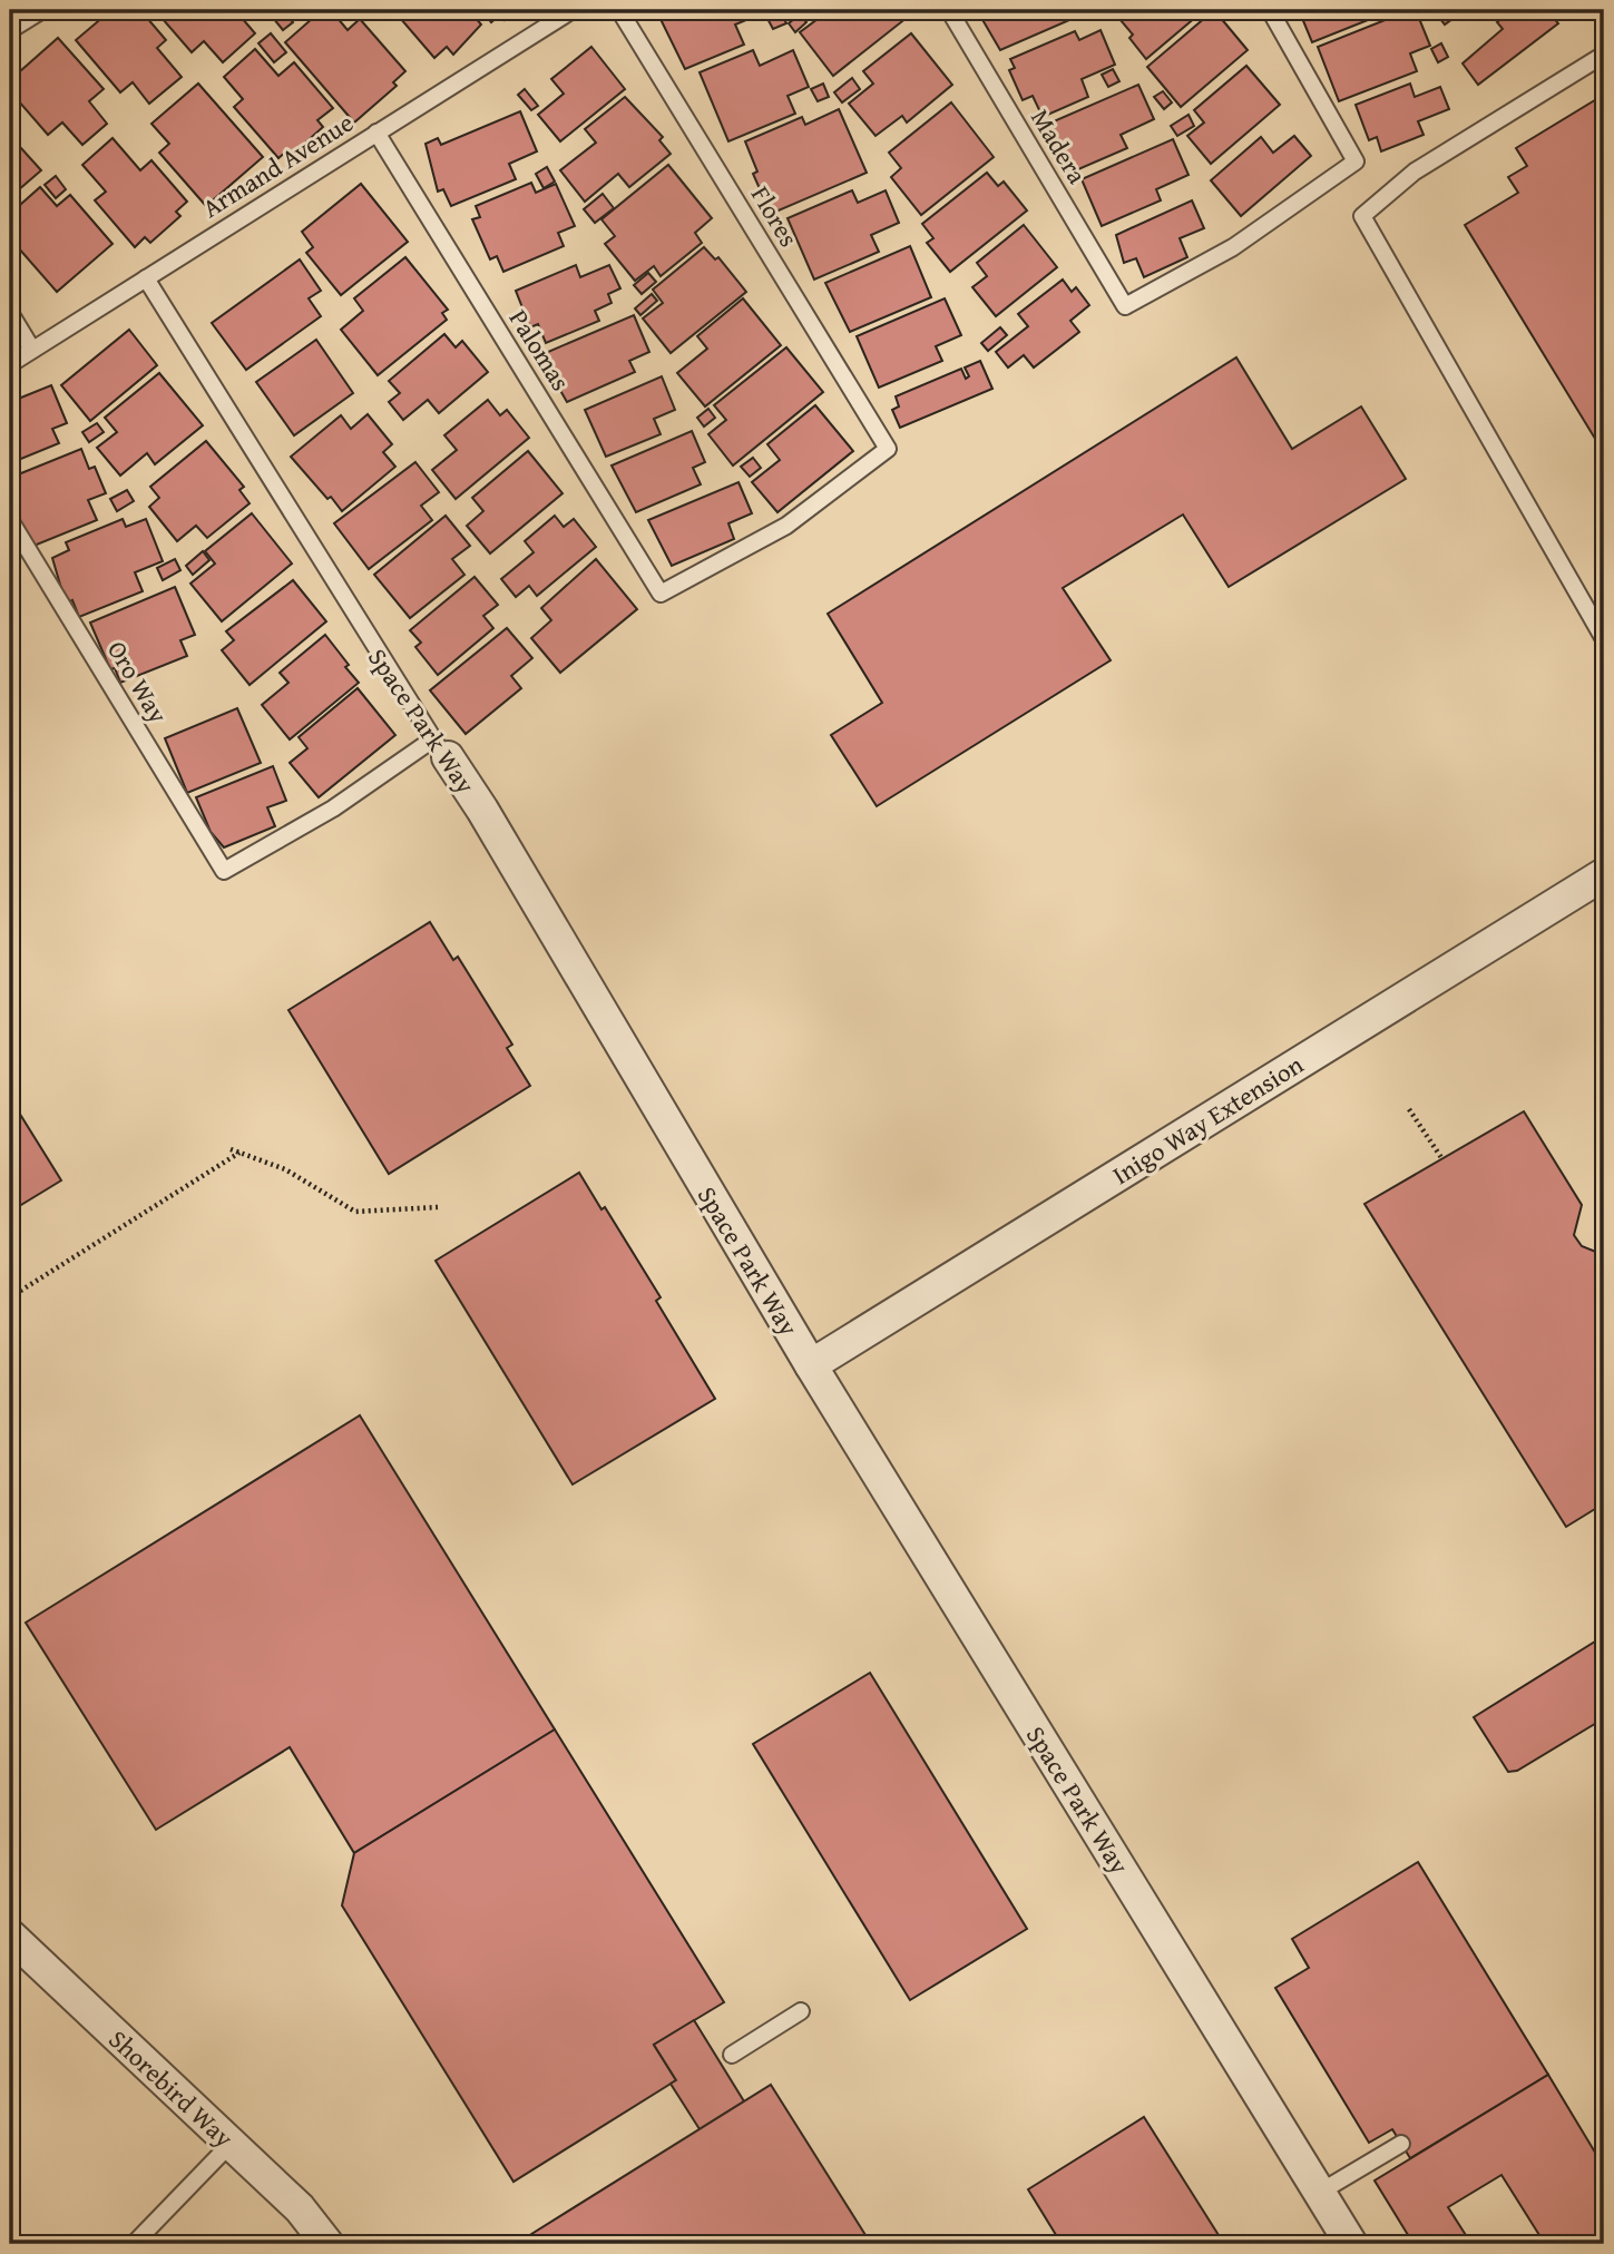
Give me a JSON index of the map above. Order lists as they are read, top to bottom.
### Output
{
  "streets": {
    "street": ["Space Park Way", "Inigo Way Extension", "Shorebird Way"],
    "lane": [
      "Madera",
      "Armand Avenue",
      "Flores",
      "Palomas",
      "Oro Way"
    ]
  },
  "crossings": [
    ["Armand Avenue", "Palomas"],
    ["Armand Avenue", "Space Park Way"],
    ["Flores", "Palomas"],
    ["Oro Way", "Space Park Way"],
    ["Space Park Way", "Inigo Way Extension"]
  ]
}
